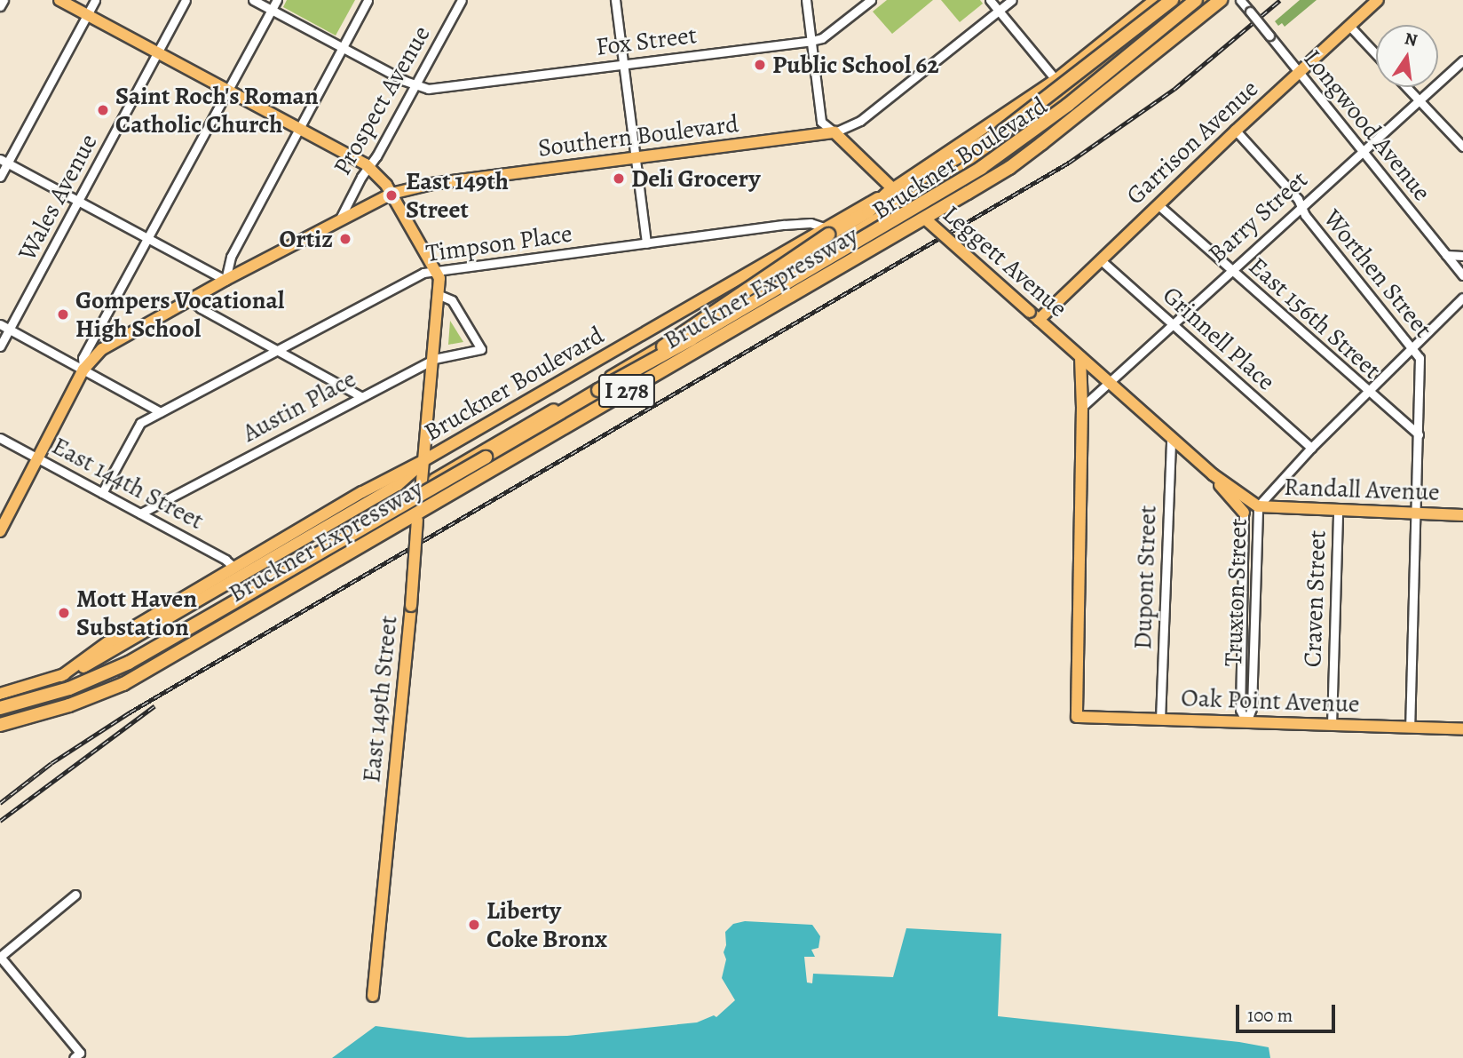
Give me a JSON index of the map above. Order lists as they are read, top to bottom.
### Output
{
  "streets": {
    "highway": ["Bruckner Expressway", "I 278"],
    "main road": [
      "Southern Boulevard",
      "Garrison Avenue",
      "Bruckner Boulevard",
      "Leggett Avenue",
      "Randall Avenue",
      "East 149th Street",
      "Oak Point Avenue"
    ],
    "street": [
      "Fox Street",
      "Prospect Avenue",
      "Longwood Avenue",
      "Wales Avenue",
      "Barry Street",
      "Timpson Place",
      "Worthen Street",
      "East 156th Street",
      "Grinnell Place",
      "Austin Place",
      "East 144th Street",
      "Dupont Street",
      "Truxton Street",
      "Craven Street"
    ]
  },
  "crossings": [
    ["Fox Street", "Prospect Avenue"],
    ["Fox Street", "Leggett Avenue"],
    ["Prospect Avenue", "Southern Boulevard"],
    ["Prospect Avenue", "East 149th Street"],
    ["Longwood Avenue", "Garrison Avenue"],
    ["Longwood Avenue", "Barry Street"],
    ["Southern Boulevard", "Leggett Avenue"],
    ["Southern Boulevard", "East 144th Street"],
    ["Southern Boulevard", "East 149th Street"],
    ["Garrison Avenue", "Leggett Avenue"],
    ["Garrison Avenue", "Worthen Street"],
    ["Garrison Avenue", "East 156th Street"],
    ["Garrison Avenue", "Grinnell Place"],
    ["Bruckner Boulevard", "Timpson Place"],
    ["Bruckner Boulevard", "Leggett Avenue"],
    ["Bruckner Boulevard", "Bruckner Expressway"],
    ["Bruckner Boulevard", "East 144th Street"],
    ["Bruckner Boulevard", "East 149th Street"],
    ["Wales Avenue", "East 149th Street"],
    ["Barry Street", "Leggett Avenue"],
    ["Barry Street", "Worthen Street"],
    ["Barry Street", "East 156th Street"],
    ["Barry Street", "Grinnell Place"],
    ["Barry Street", "Oak Point Avenue"],
    ["Timpson Place", "East 144th Street"],
    ["Timpson Place", "East 149th Street"],
    ["Leggett Avenue", "Randall Avenue"],
    ["Leggett Avenue", "Dupont Street"],
    ["Leggett Avenue", "Truxton Street"],
    ["Worthen Street", "East 156th Street"],
    ["Worthen Street", "Randall Avenue"],
    ["Worthen Street", "Truxton Street"],
    ["Worthen Street", "Oak Point Avenue"],
    ["East 156th Street", "Truxton Street"],
    ["Grinnell Place", "Truxton Street"],
    ["Austin Place", "East 144th Street"],
    ["Austin Place", "East 149th Street"],
    ["Randall Avenue", "Truxton Street"],
    ["Randall Avenue", "Craven Street"],
    ["Dupont Street", "Oak Point Avenue"],
    ["Truxton Street", "Oak Point Avenue"],
    ["Craven Street", "Oak Point Avenue"]
  ],
  "places": [
    "Public School 62",
    "Saint Roch's Roman Catholic Church",
    "Deli Grocery",
    "East 149th Street",
    "Ortiz",
    "Gompers Vocational High School",
    "Mott Haven Substation",
    "Liberty Coke Bronx"
  ],
  "scale_bar": "100 m",
  "north": "top"
}
